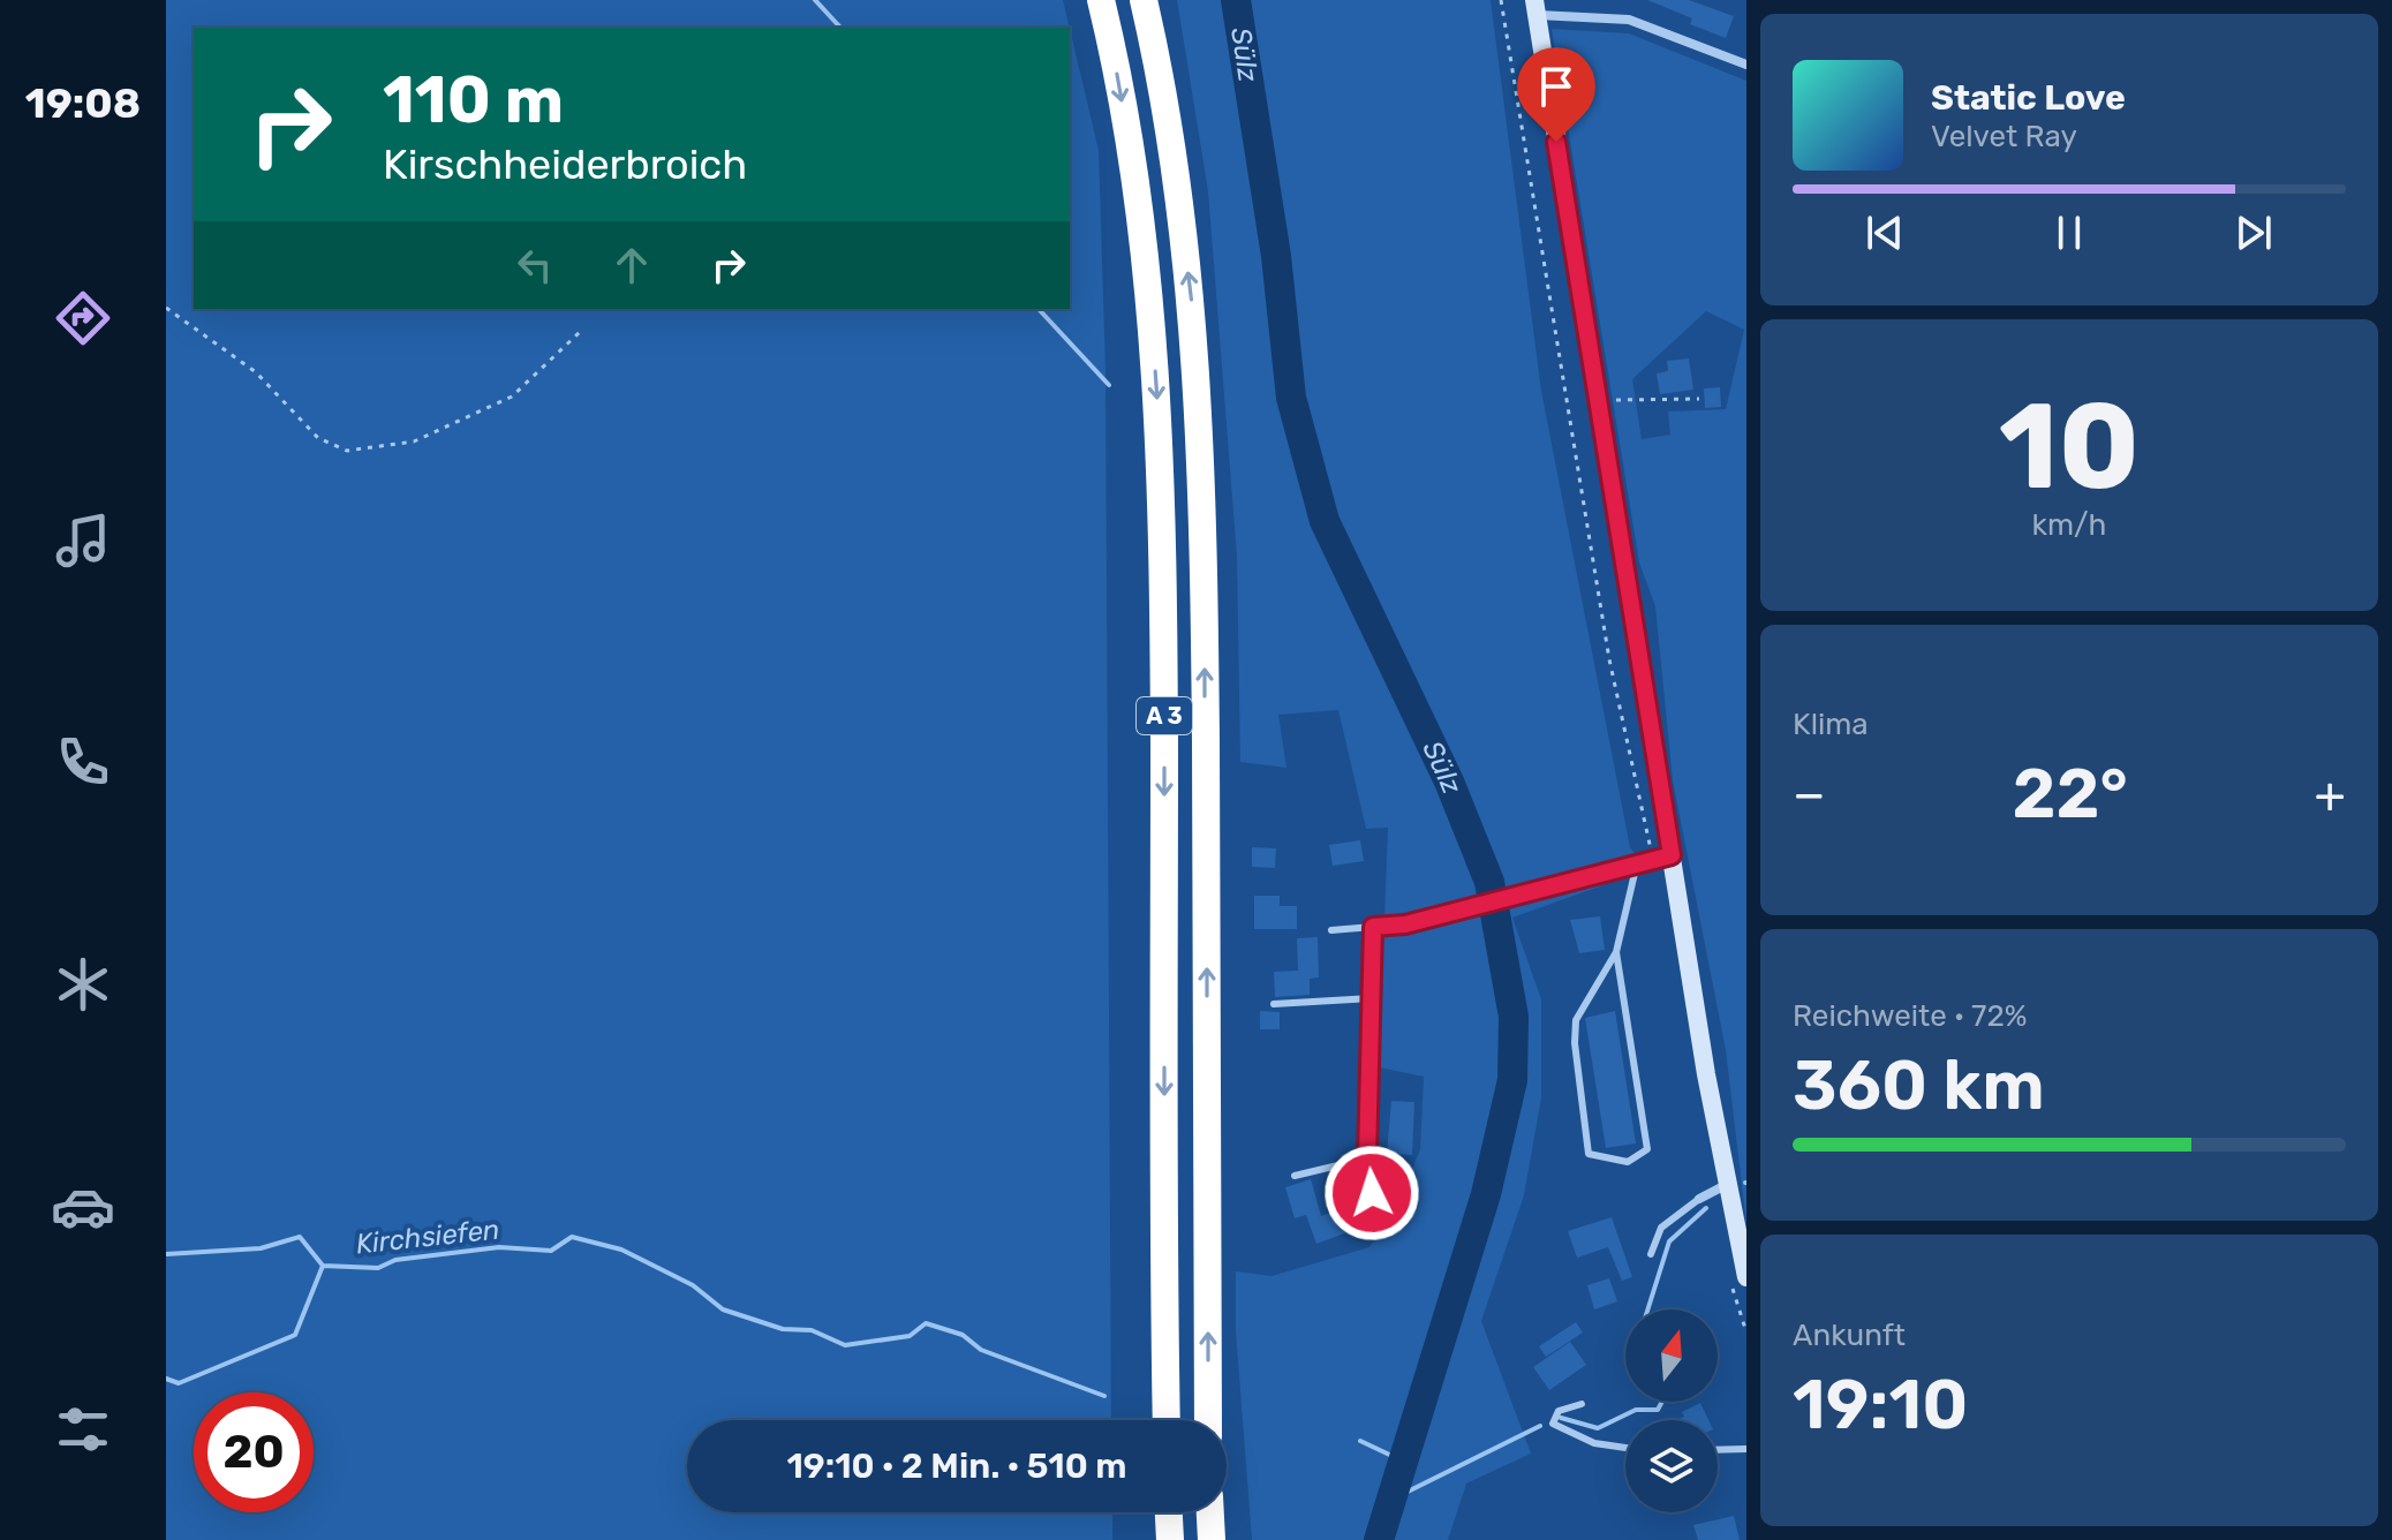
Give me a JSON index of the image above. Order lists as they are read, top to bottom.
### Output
{
  "streets": {
    "highway": ["A 3"]
  },
  "water": ["Sülz", "Kirchsiefen"],
  "north": "top",
  "page": {
    "tabs": "19:08",
    "turn": ["110 m", "Kirschheiderbroich"],
    "song": ["Static Love", "Velvet Ray"],
    "tile": [
      ["10", "km/h"],
      "Klima",
      ["Reichweite · 72%", "360 km"],
      ["Ankunft", "19:10"]
    ],
    "heat": ["−", "22°", "+"],
    "limit": "20",
    "trip": "19:10 · 2 Min. · 510 m"
  }
}
